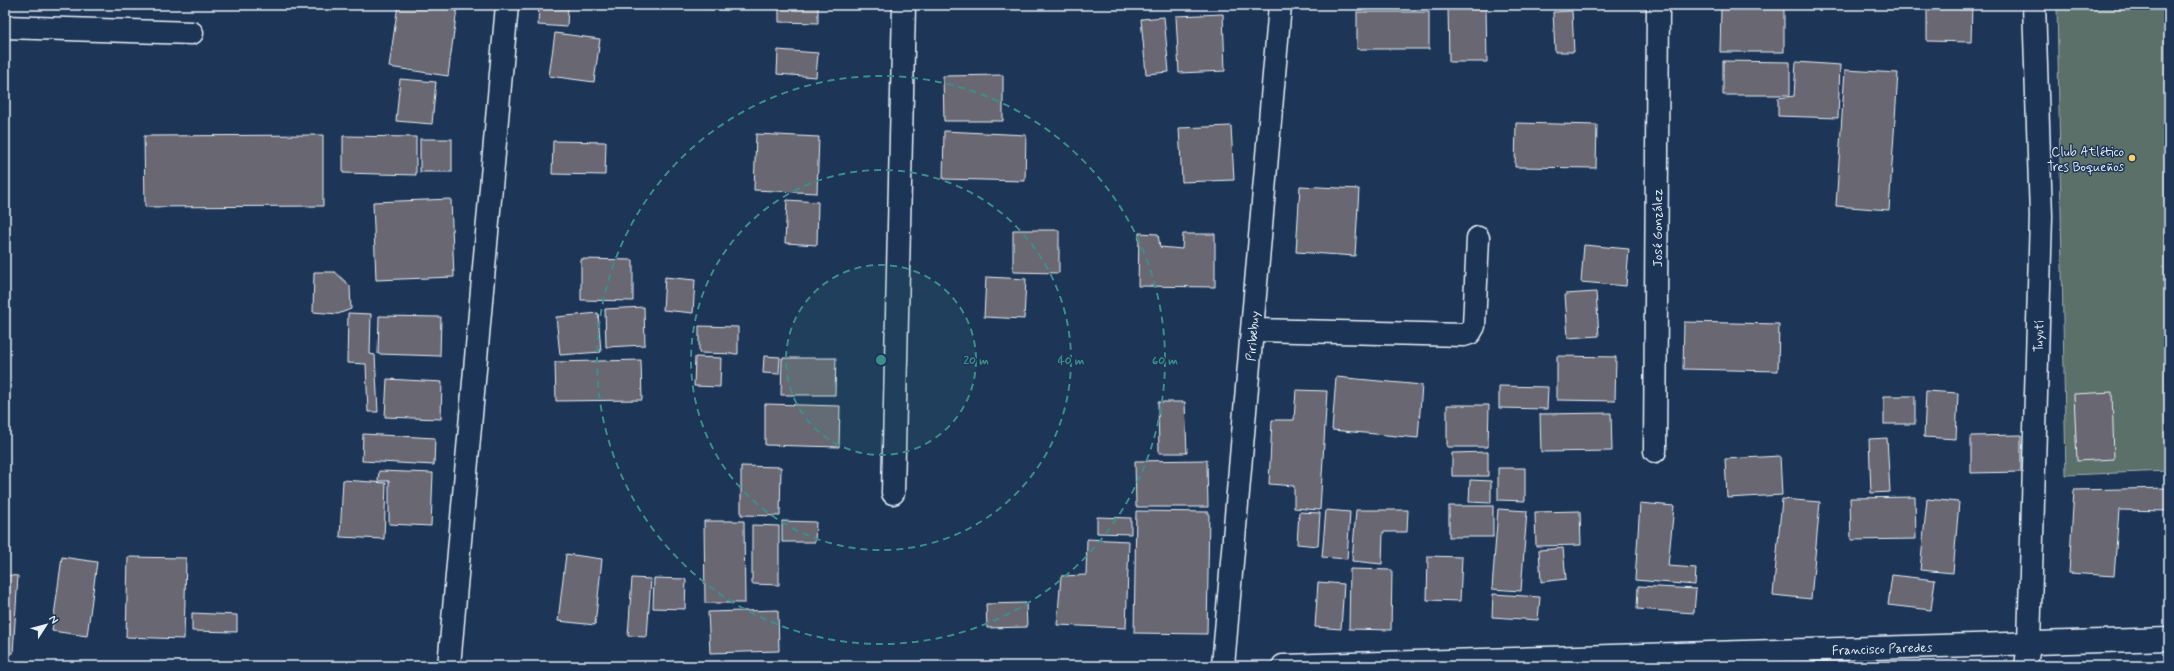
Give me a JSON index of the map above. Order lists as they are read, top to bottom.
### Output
{
  "streets": {
    "street": [
      "José González",
      "Piribebuy",
      "Tuyutí",
      "Francisco Paredes"
    ]
  },
  "crossings": [
    ["Tuyutí", "Francisco Paredes"]
  ],
  "places": ["Club Atlético Tres Boqueños"],
  "north": "top right",
  "rings": ["20 m", "40 m", "60 m"]
}
